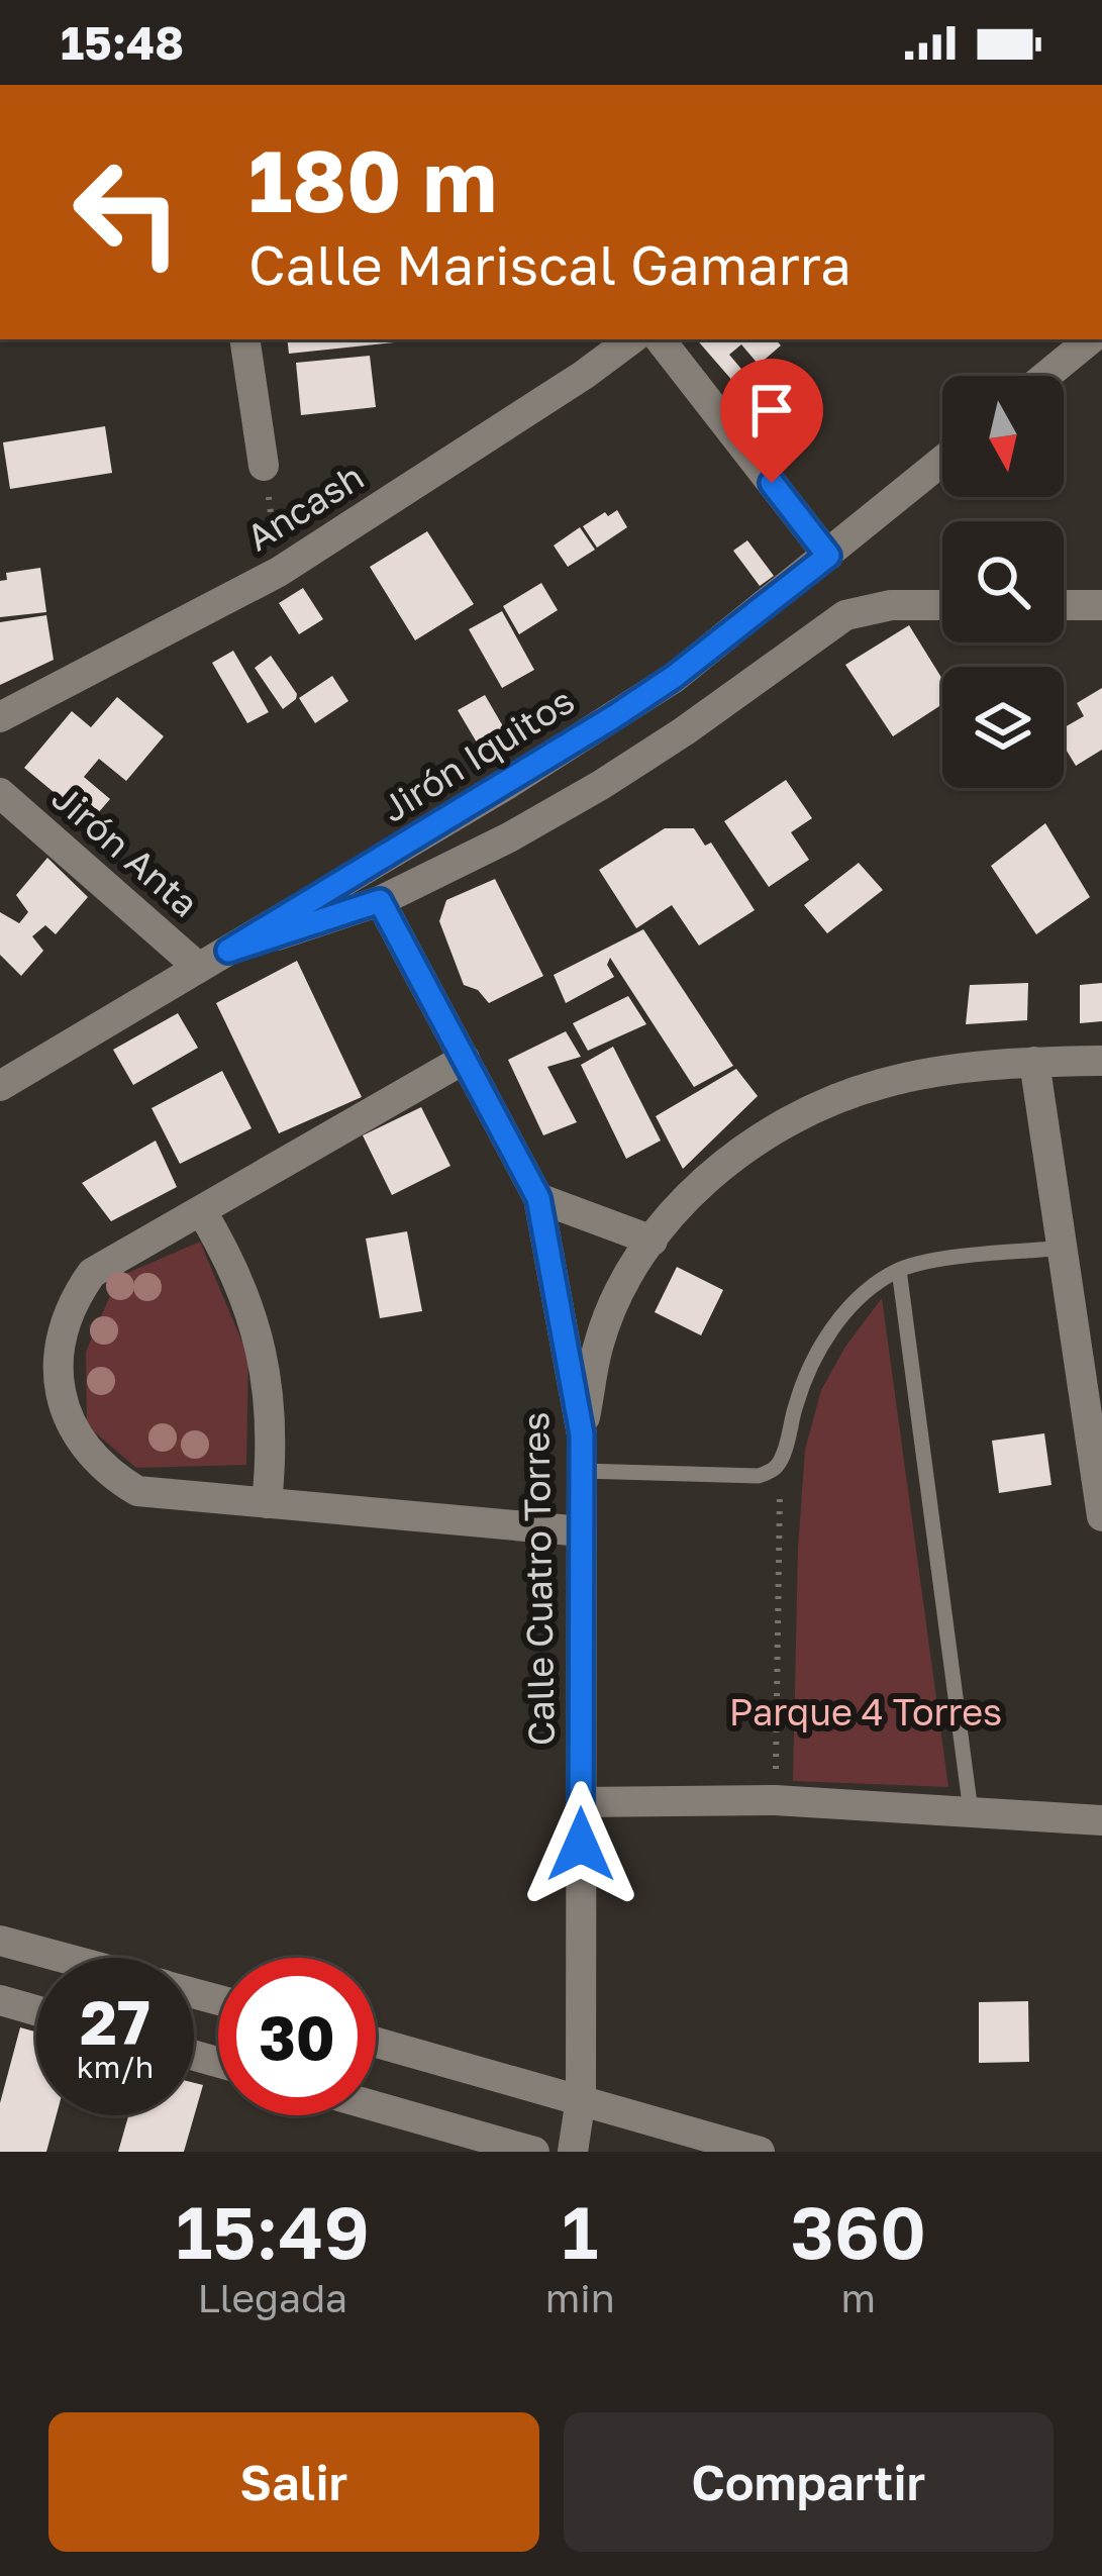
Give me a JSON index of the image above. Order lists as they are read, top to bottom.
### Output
{
  "streets": {
    "street": [
      "Ancash",
      "Jirón Iquitos",
      "Jirón Anta",
      "Calle Cuatro Torres"
    ]
  },
  "crossings": [
    ["Jirón Iquitos", "Jirón Anta"]
  ],
  "parks": ["Parque 4 Torres"],
  "north": "bottom",
  "page": {
    "status": "15:48",
    "turn": ["180 m", "Calle Mariscal Gamarra"],
    "speed": "27 km/h",
    "limit": "30",
    "eta": [
      "15:49",
      "Llegada",
      "1",
      "min",
      "360",
      "m"
    ],
    "buttons": ["Salir", "Compartir"]
  }
}
